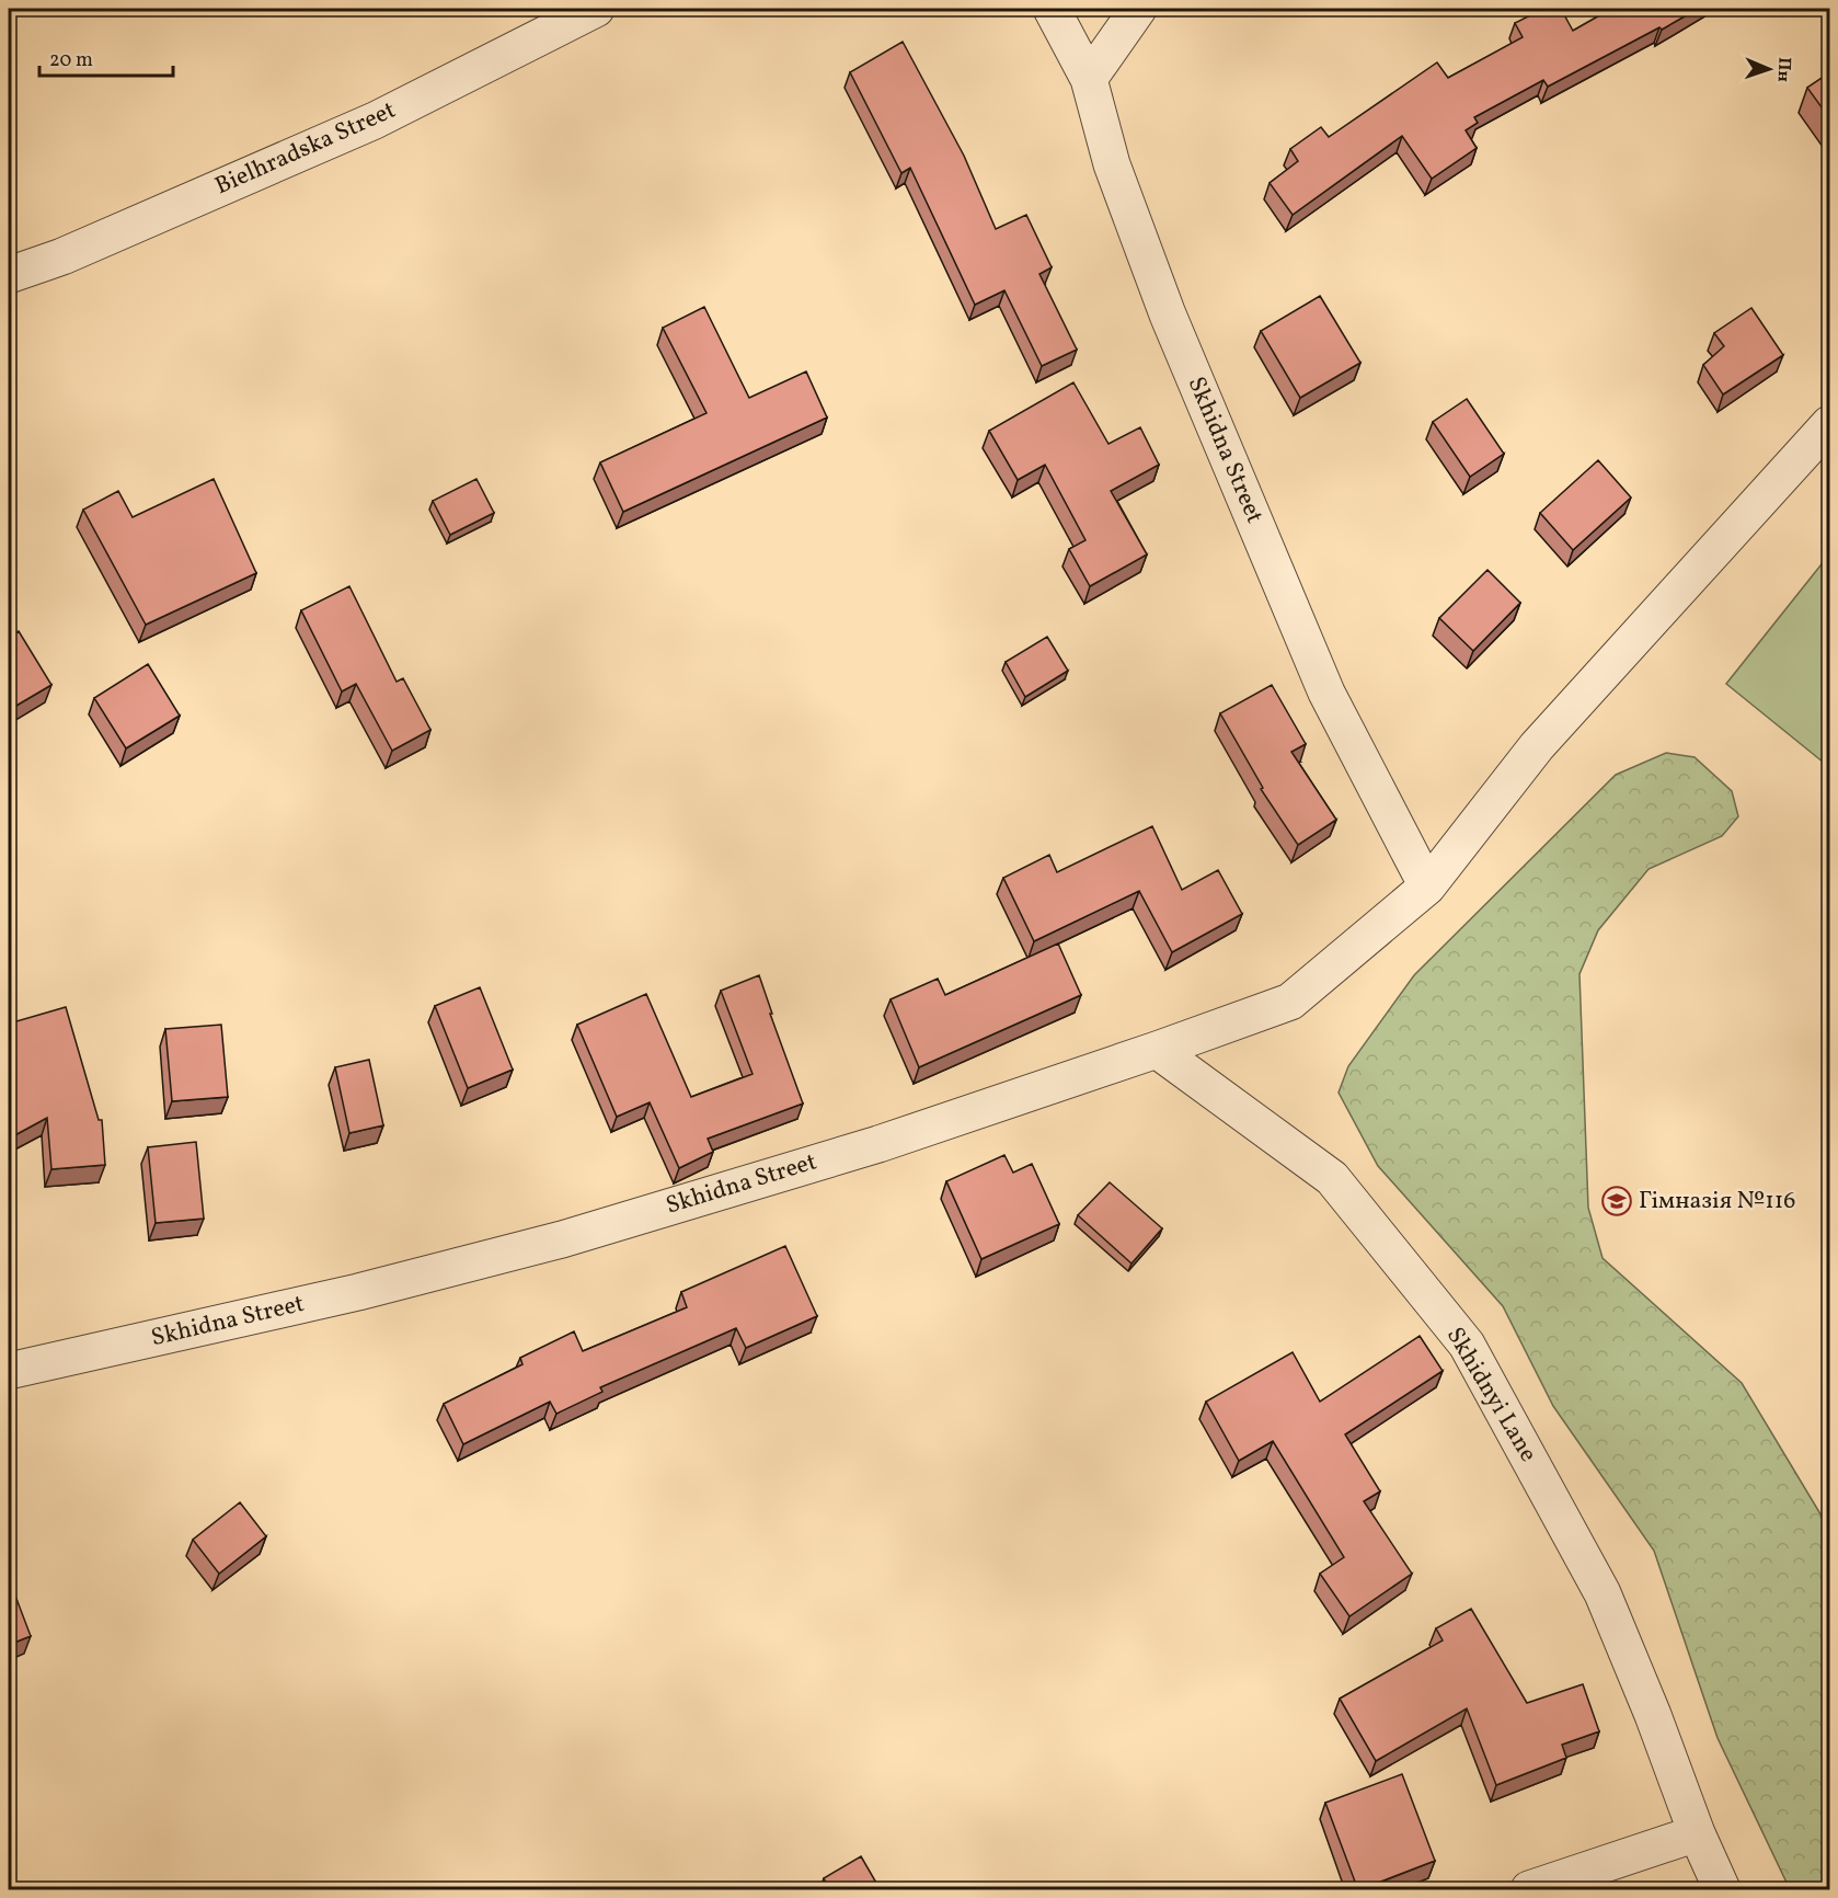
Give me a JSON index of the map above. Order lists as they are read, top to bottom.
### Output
{
  "streets": {
    "street": ["Bielhradska Street", "Skhidna Street", "Skhidnyi Lane"]
  },
  "crossings": [
    ["Skhidna Street", "Skhidnyi Lane"]
  ],
  "places": {
    "school or university": ["Гімназія №116"]
  },
  "scale_bar": "20 m",
  "north": "right"
}
